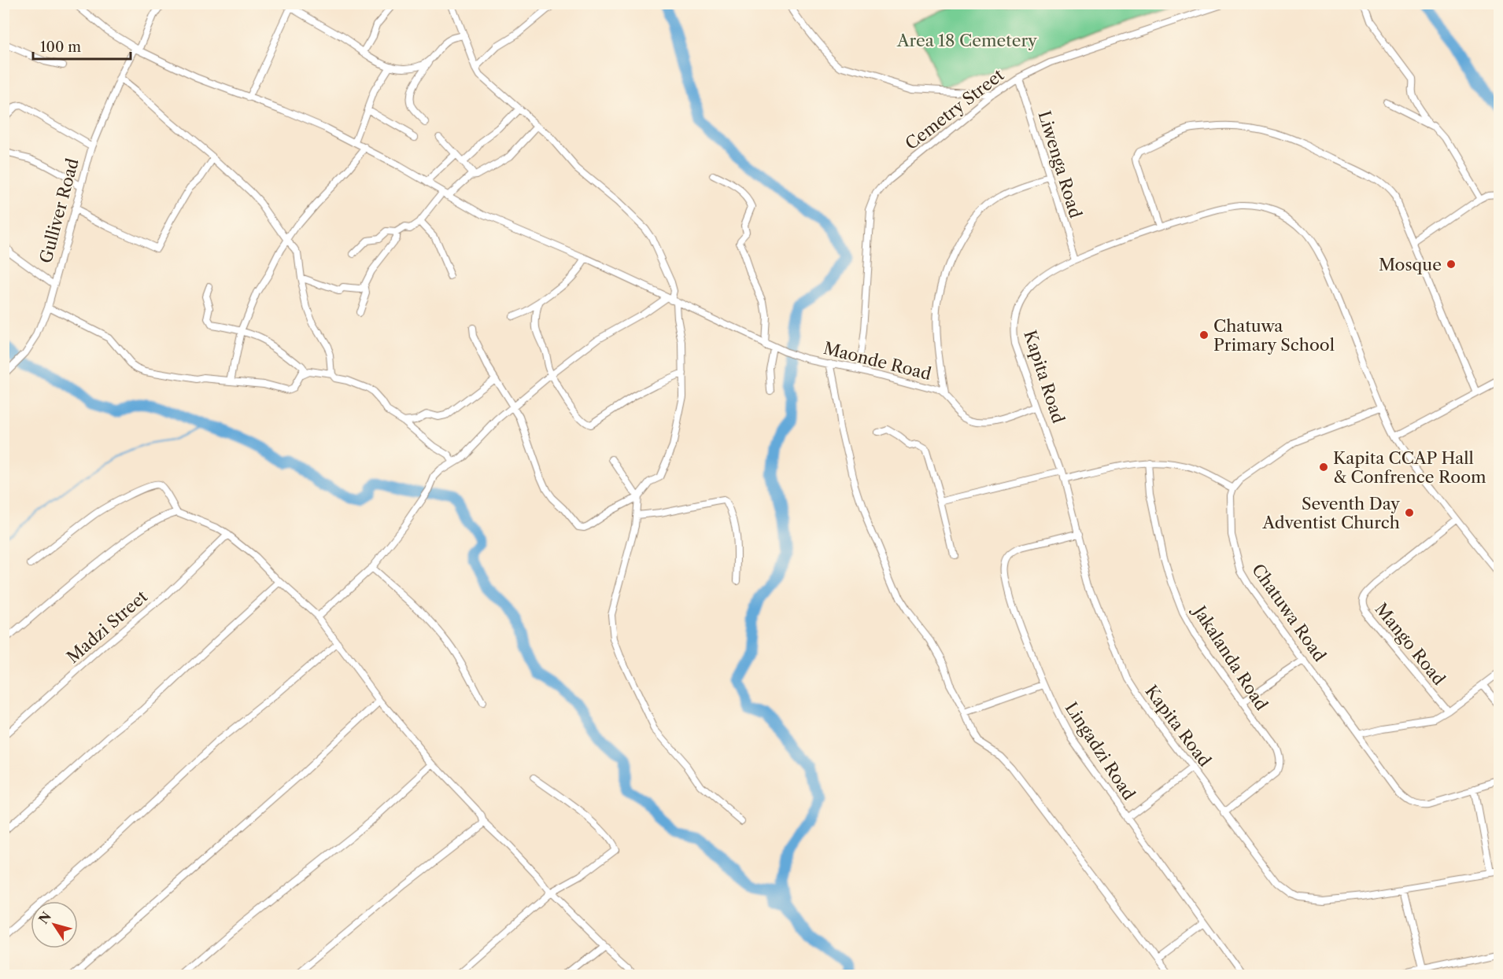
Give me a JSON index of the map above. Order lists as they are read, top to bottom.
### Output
{
  "streets": {
    "street": [
      "Cemetry Street",
      "Liwenga Road",
      "Gulliver Road",
      "Maonde Road",
      "Kapita Road",
      "Chatuwa Road",
      "Madzi Street",
      "Mango Road",
      "Jakalanda Road",
      "Lingadzi Road"
    ]
  },
  "crossings": [
    ["Cemetry Street", "Liwenga Road"],
    ["Cemetry Street", "Maonde Road"],
    ["Liwenga Road", "Kapita Road"],
    ["Gulliver Road", "Maonde Road"],
    ["Maonde Road", "Kapita Road"],
    ["Kapita Road", "Mango Road"],
    ["Kapita Road", "Jakalanda Road"],
    ["Kapita Road", "Lingadzi Road"]
  ],
  "parks": ["Area 18 Cemetery"],
  "places": [
    "Mosque",
    "Chatuwa Primary School",
    "Kapita CCAP Hall & Confrence Room",
    "Seventh Day Adventist Church"
  ],
  "scale_bar": "100 m",
  "north": "top left"
}
